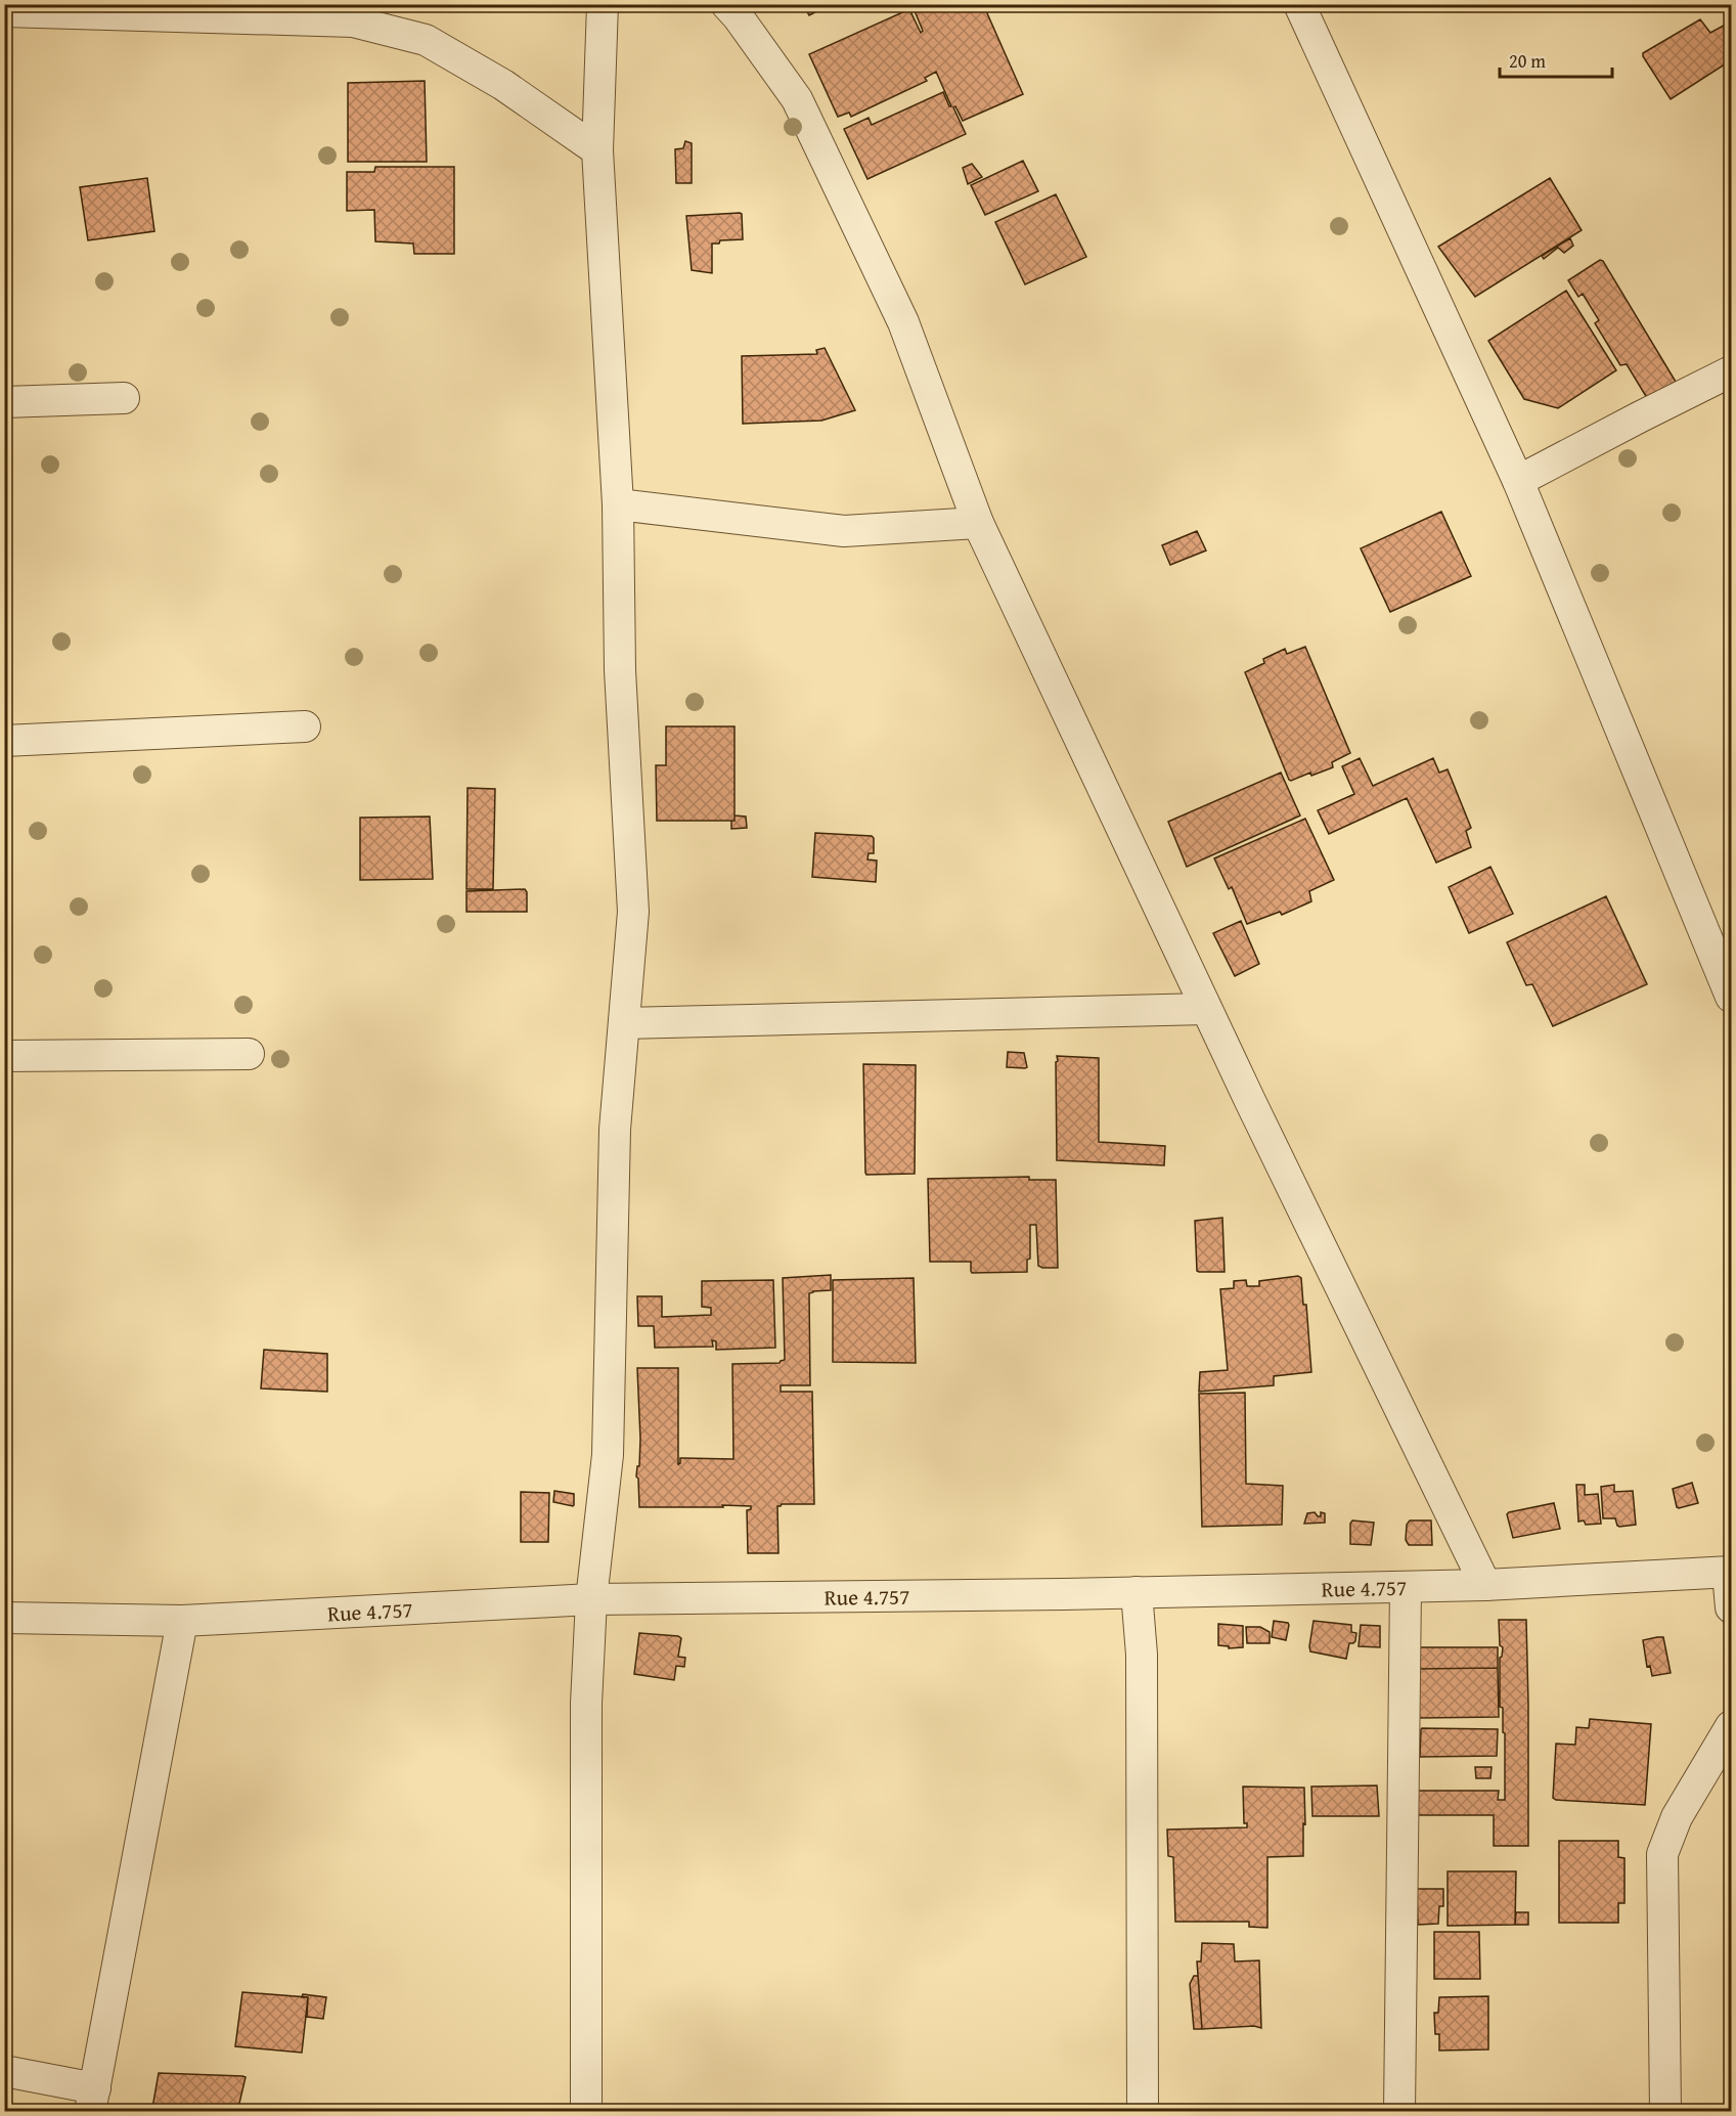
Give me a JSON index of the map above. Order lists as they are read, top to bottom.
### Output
{
  "streets": {
    "street": ["Rue 4.757"]
  },
  "scale_bar": "20 m"
}
